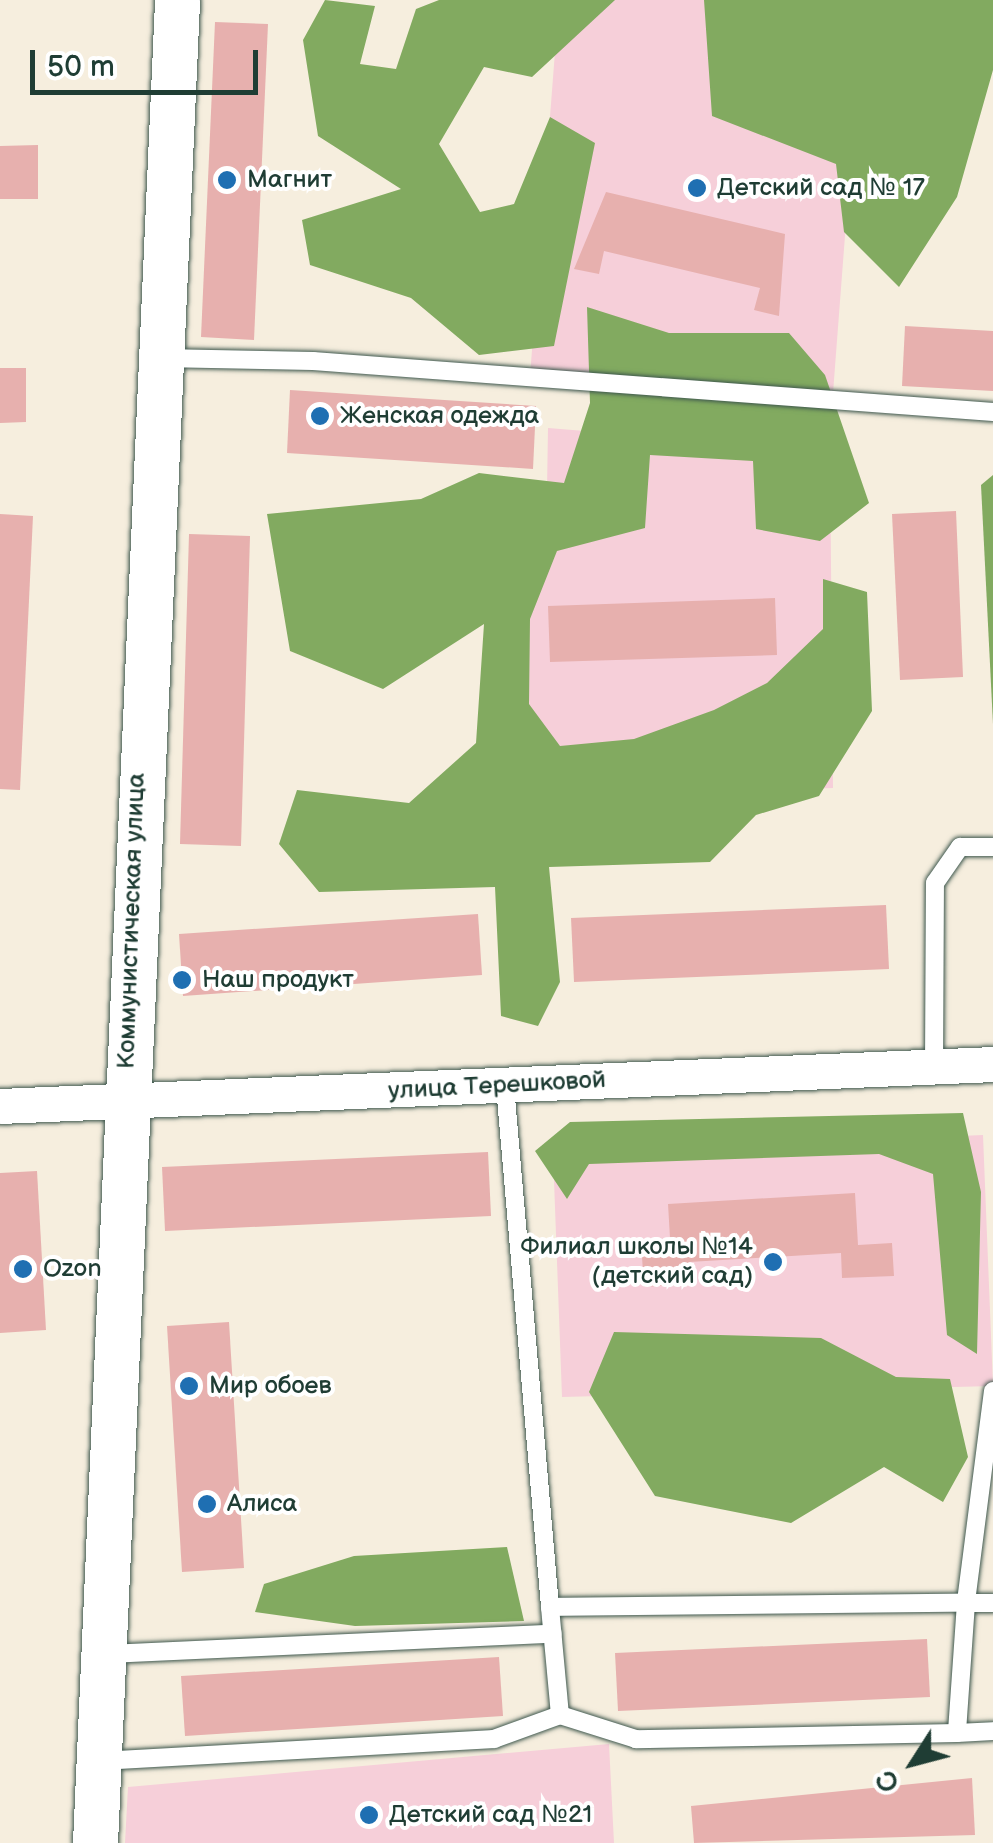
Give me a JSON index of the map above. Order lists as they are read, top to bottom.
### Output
{
  "streets": {
    "street": ["Коммунистическая улица", "улица Терешковой"]
  },
  "crossings": [
    ["Коммунистическая улица", "улица Терешковой"]
  ],
  "places": [
    "Магнит",
    "Детский сад № 17",
    "Женская одежда",
    "Наш продукт",
    "Филиал школы №14 (детский сад)",
    "Ozon",
    "Мир обоев",
    "Алиса",
    "Детский сад №21"
  ],
  "scale_bar": "50 m",
  "north": "bottom left"
}
